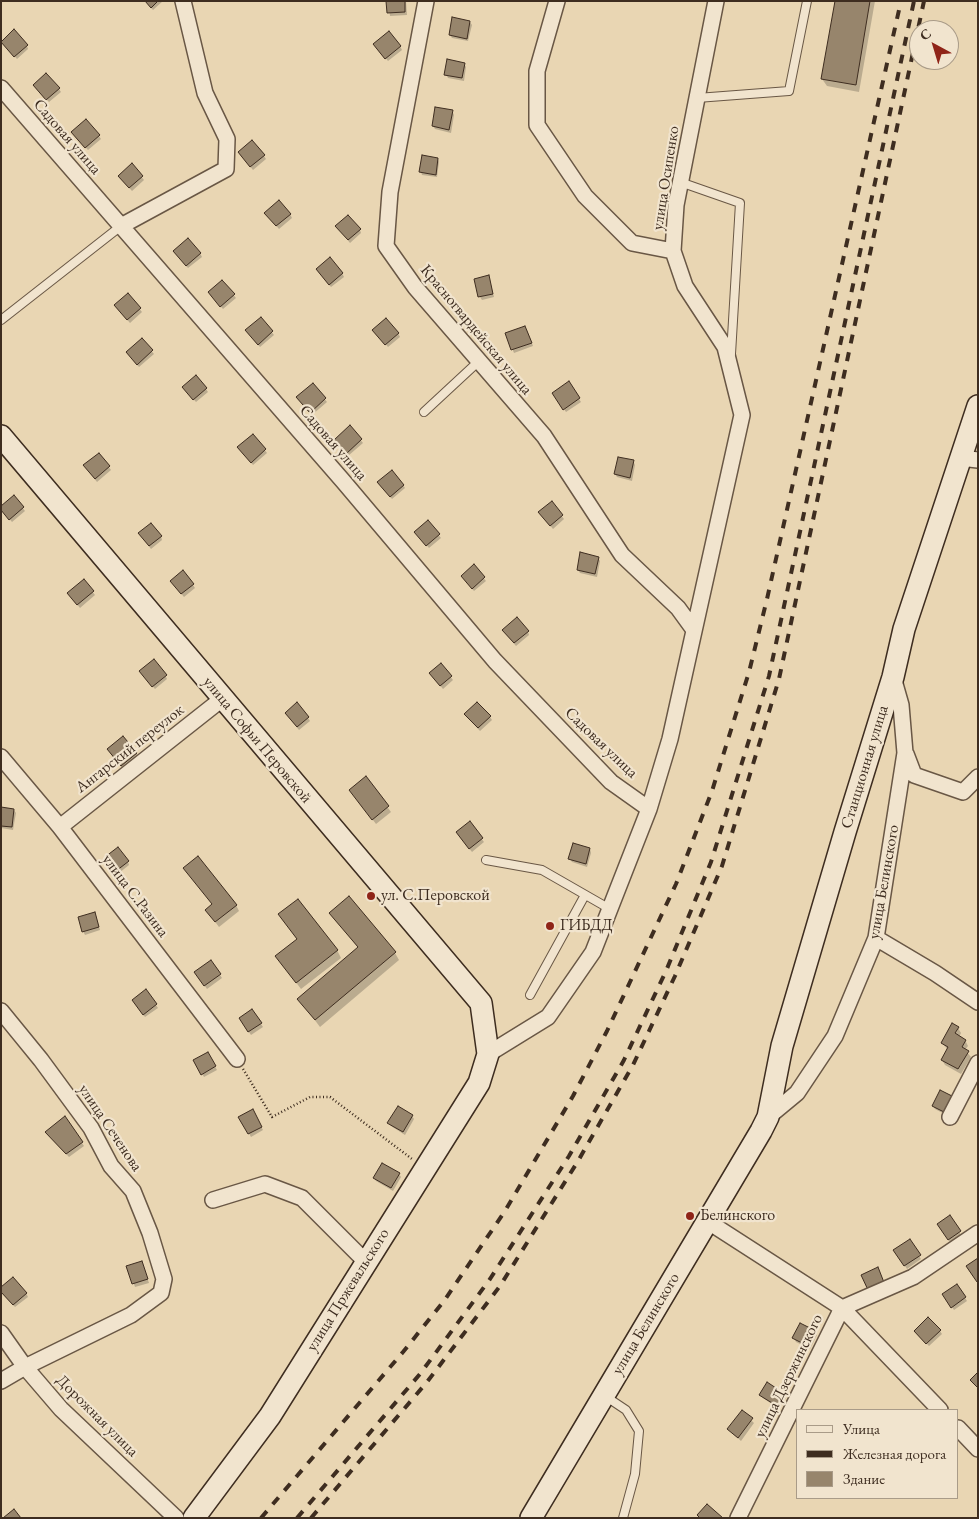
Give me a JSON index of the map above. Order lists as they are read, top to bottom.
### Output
{
  "streets": {
    "main road": [
      "улица Софьи Перовской",
      "Станционная улица",
      "улица Белинского",
      "улица Пржевальского"
    ],
    "street": [
      "Садовая улица",
      "улица Осипенко",
      "Красногвардейская улица",
      "Ангарский переулок",
      "улица С.Разина",
      "улица Сеченова",
      "улица Дзержинского",
      "Дорожная улица"
    ]
  },
  "crossings": [
    ["улица Софьи Перовской", "Ангарский переулок"],
    ["улица Софьи Перовской", "улица Пржевальского"],
    ["Ангарский переулок", "улица С.Разина"],
    ["Станционная улица", "улица Белинского"],
    ["улица Сеченова", "Дорожная улица"]
  ],
  "places": ["ул. С.Перовской", "ГИБДД", "Белинского"],
  "legend": ["Улица", "Железная дорога", "Здание"],
  "north": "top left"
}
